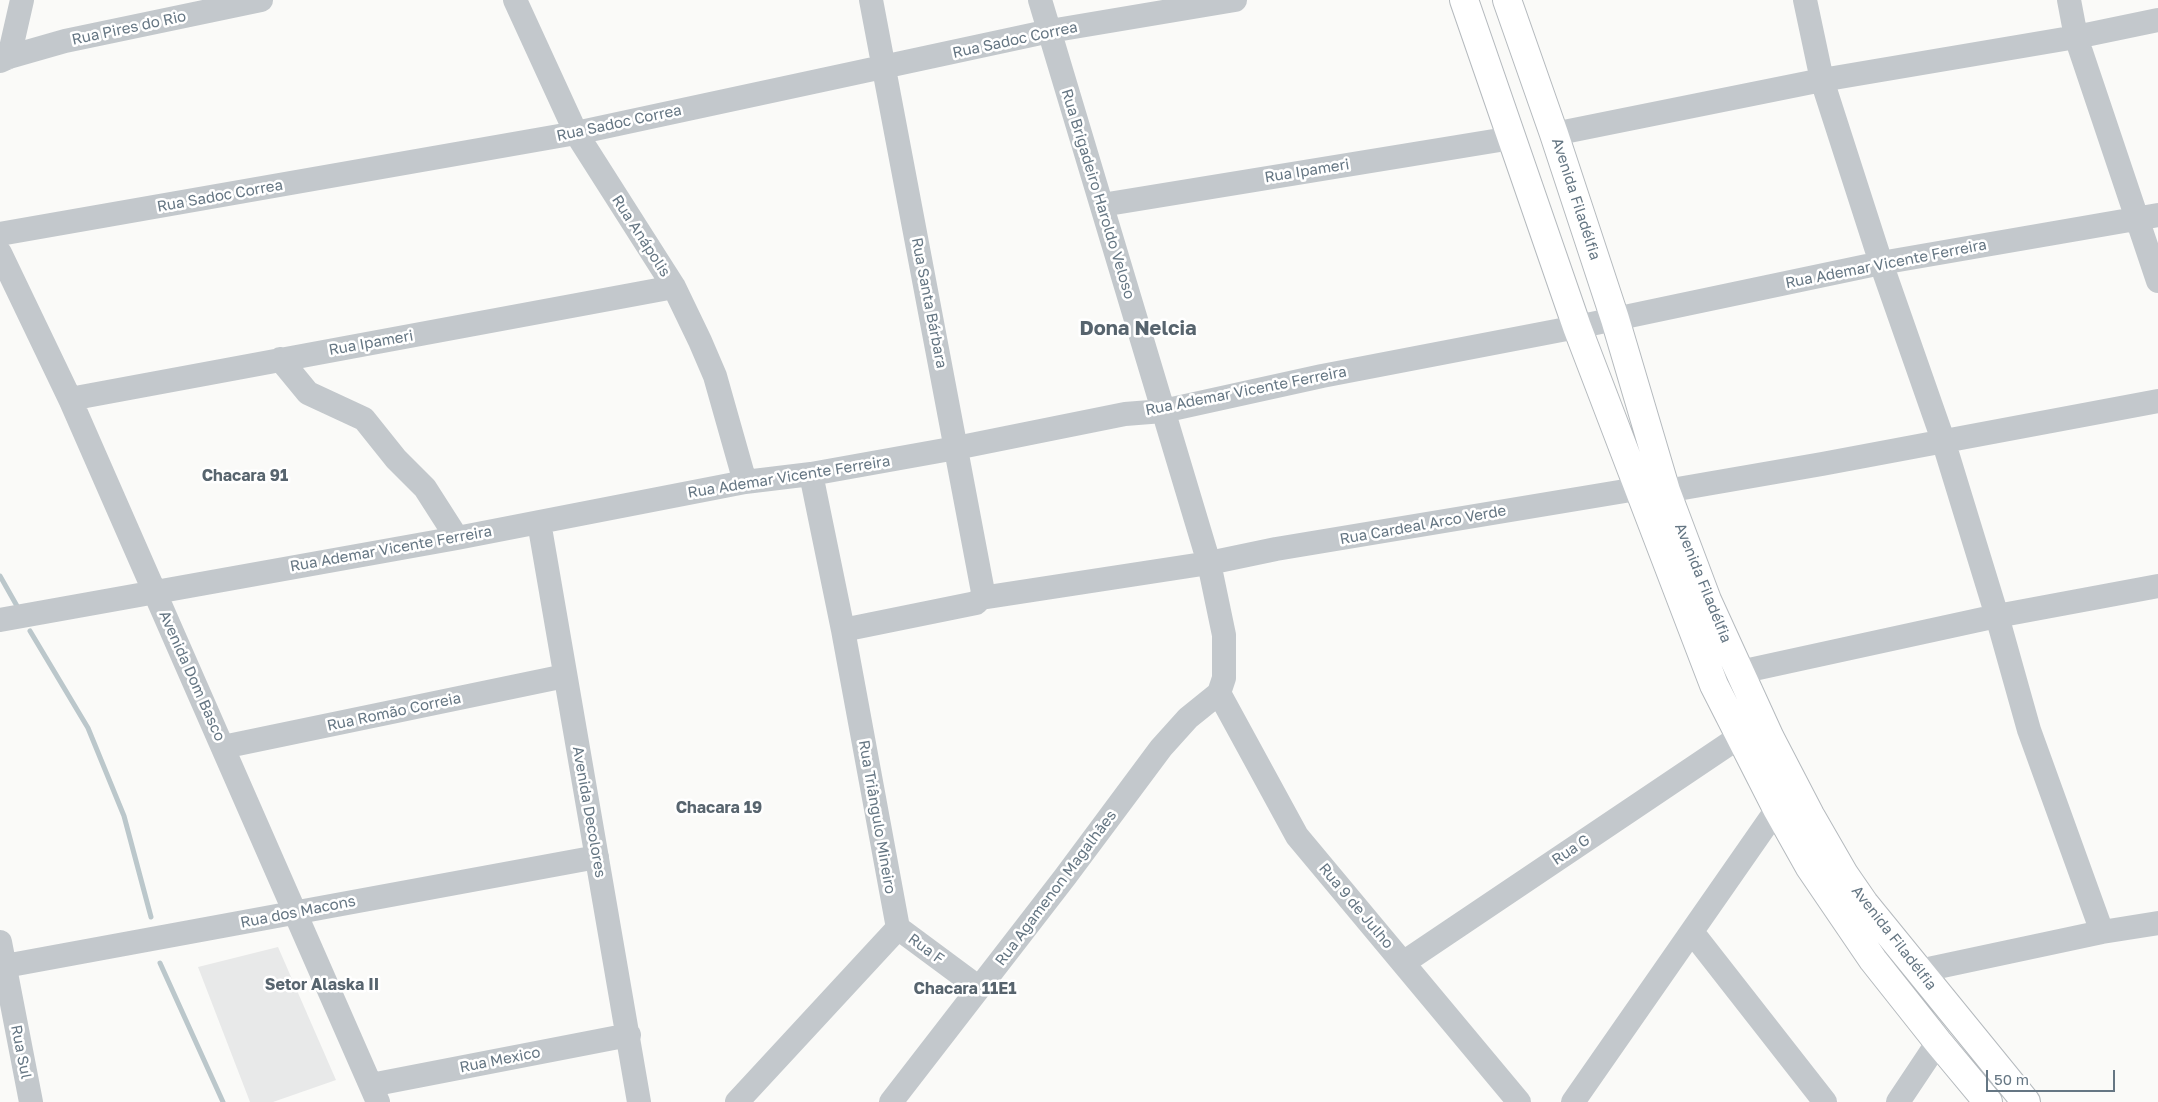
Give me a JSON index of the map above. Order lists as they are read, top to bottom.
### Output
{
  "streets": {
    "main road": ["Avenida Filadélfia"],
    "street": [
      "Rua Pires do Rio",
      "Rua Sadoc Correa",
      "Rua Ipameri",
      "Rua Brigadeiro Haroldo Veloso",
      "Rua Anápolis",
      "Rua Ademar Vicente Ferreira",
      "Rua Santa Bárbara",
      "Rua Cardeal Arco Verde",
      "Avenida Dom Basco",
      "Rua Romão Correia",
      "Avenida Decolores",
      "Rua Triângulo Mineiro",
      "Rua G",
      "Rua Agamenon Magalhães",
      "Rua 9 de Julho",
      "Rua dos Macons",
      "Rua F",
      "Rua Sul",
      "Rua Mexico"
    ]
  },
  "crossings": [
    ["Rua Sadoc Correa", "Rua Brigadeiro Haroldo Veloso"],
    ["Rua Sadoc Correa", "Rua Anápolis"],
    ["Rua Sadoc Correa", "Rua Santa Bárbara"],
    ["Rua Ipameri", "Rua Brigadeiro Haroldo Veloso"],
    ["Rua Ipameri", "Avenida Filadélfia"],
    ["Rua Ipameri", "Rua Anápolis"],
    ["Rua Ipameri", "Avenida Dom Basco"],
    ["Rua Brigadeiro Haroldo Veloso", "Rua Ademar Vicente Ferreira"],
    ["Rua Brigadeiro Haroldo Veloso", "Rua Cardeal Arco Verde"],
    ["Rua Brigadeiro Haroldo Veloso", "Rua Agamenon Magalhães"],
    ["Rua Brigadeiro Haroldo Veloso", "Rua 9 de Julho"],
    ["Avenida Filadélfia", "Rua Ademar Vicente Ferreira"],
    ["Avenida Filadélfia", "Rua Cardeal Arco Verde"],
    ["Avenida Filadélfia", "Rua G"],
    ["Rua Anápolis", "Rua Ademar Vicente Ferreira"],
    ["Rua Ademar Vicente Ferreira", "Rua Santa Bárbara"],
    ["Rua Ademar Vicente Ferreira", "Avenida Dom Basco"],
    ["Rua Ademar Vicente Ferreira", "Avenida Decolores"],
    ["Rua Ademar Vicente Ferreira", "Rua Triângulo Mineiro"],
    ["Rua Santa Bárbara", "Rua Cardeal Arco Verde"],
    ["Avenida Dom Basco", "Rua Romão Correia"],
    ["Avenida Dom Basco", "Rua dos Macons"],
    ["Avenida Dom Basco", "Rua Mexico"],
    ["Rua Romão Correia", "Avenida Decolores"],
    ["Avenida Decolores", "Rua dos Macons"],
    ["Avenida Decolores", "Rua Mexico"],
    ["Rua Triângulo Mineiro", "Rua F"],
    ["Rua G", "Rua 9 de Julho"],
    ["Rua Agamenon Magalhães", "Rua 9 de Julho"],
    ["Rua Agamenon Magalhães", "Rua F"],
    ["Rua dos Macons", "Rua Sul"]
  ],
  "districts": [
    "Dona Nelcia",
    "Chacara 91",
    "Chacara 19",
    "Setor Alaska II",
    "Chacara 11E1"
  ],
  "scale_bar": "50 m"
}
